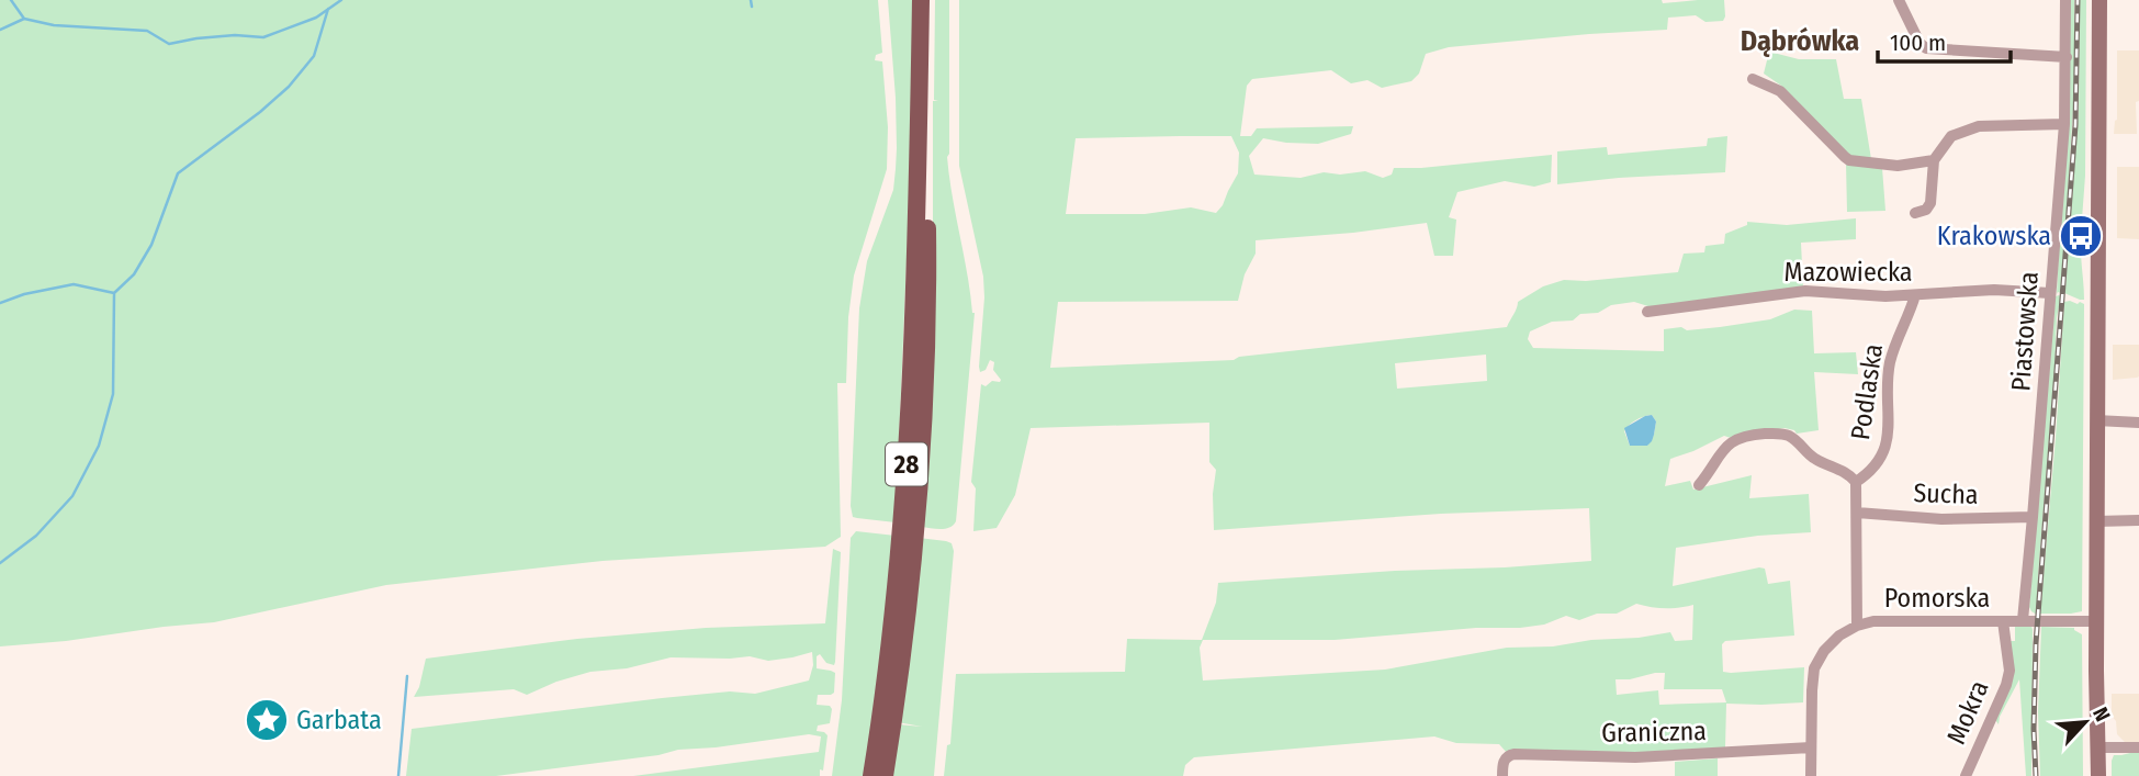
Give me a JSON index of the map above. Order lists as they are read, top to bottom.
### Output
{
  "streets": {
    "main road": ["28"],
    "street": [
      "Mazowiecka",
      "Piastowska",
      "Podlaska",
      "Sucha",
      "Pomorska",
      "Mokra",
      "Graniczna"
    ]
  },
  "crossings": [
    ["Mazowiecka", "Piastowska"],
    ["Mazowiecka", "Podlaska"],
    ["Piastowska", "Sucha"],
    ["Piastowska", "Pomorska"],
    ["Pomorska", "Mokra"],
    ["Pomorska", "Graniczna"]
  ],
  "districts": ["Dąbrówka"],
  "places": {
    "bus stop": ["Krakowska"],
    "place": ["Garbata"]
  },
  "scale_bar": "100 m",
  "north": "top right"
}
